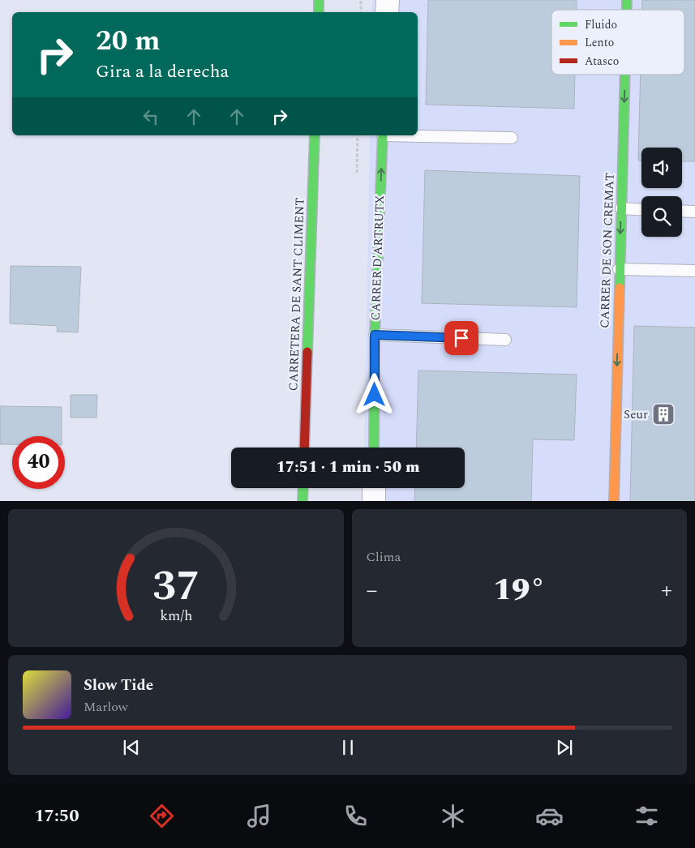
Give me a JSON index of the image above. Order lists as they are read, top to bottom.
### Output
{
  "streets": {
    "street": ["CARRER DE SON CREMAT", "CARRER D'ARTRUTX", "CARRETERA DE SANT CLIMENT"]
  },
  "one_way": ["CARRER DE SON CREMAT", "CARRER D'ARTRUTX"],
  "places": {
    "building": ["Seur"]
  },
  "legend": ["Fluido", "Lento", "Atasco"],
  "page": {
    "turn": ["20 m", "Gira a la derecha"],
    "limit": "40",
    "trip": "17:51 · 1 min · 50 m",
    "tile": "Clima",
    "heat": ["−", "19°", "+"],
    "song": ["Slow Tide", "Marlow"],
    "tabs": "17:50",
    "gauge": ["37", "km/h"]
  }
}
